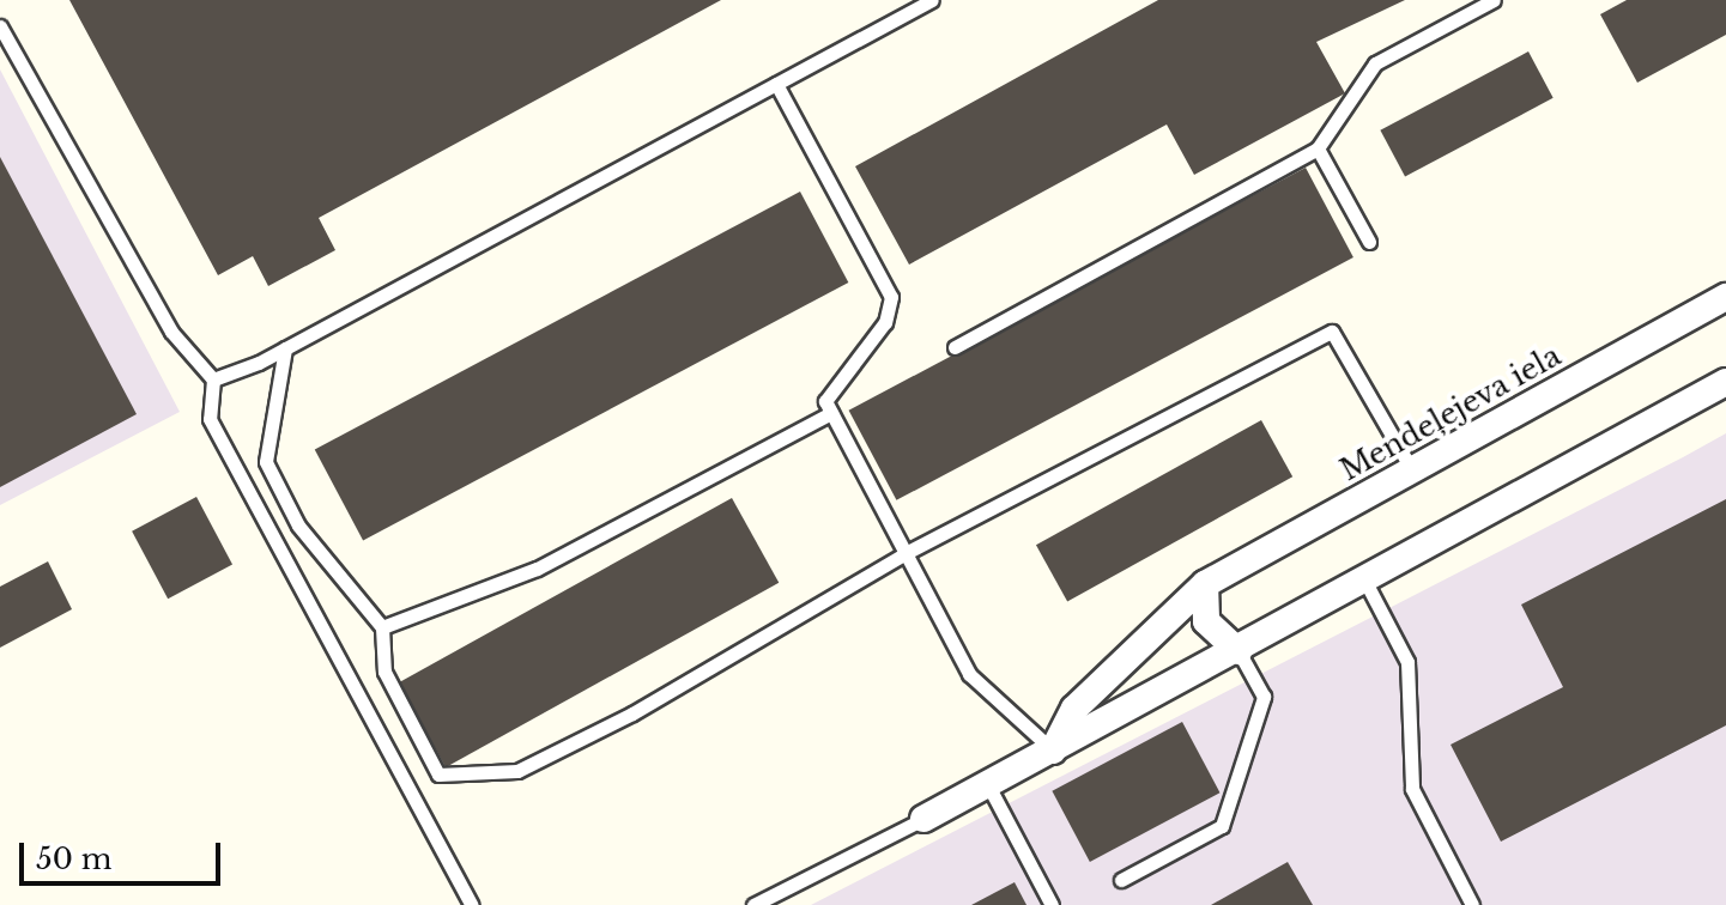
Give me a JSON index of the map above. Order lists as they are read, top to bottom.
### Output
{
  "streets": {
    "street": ["Mendeļejeva iela"]
  },
  "scale_bar": "50 m"
}
